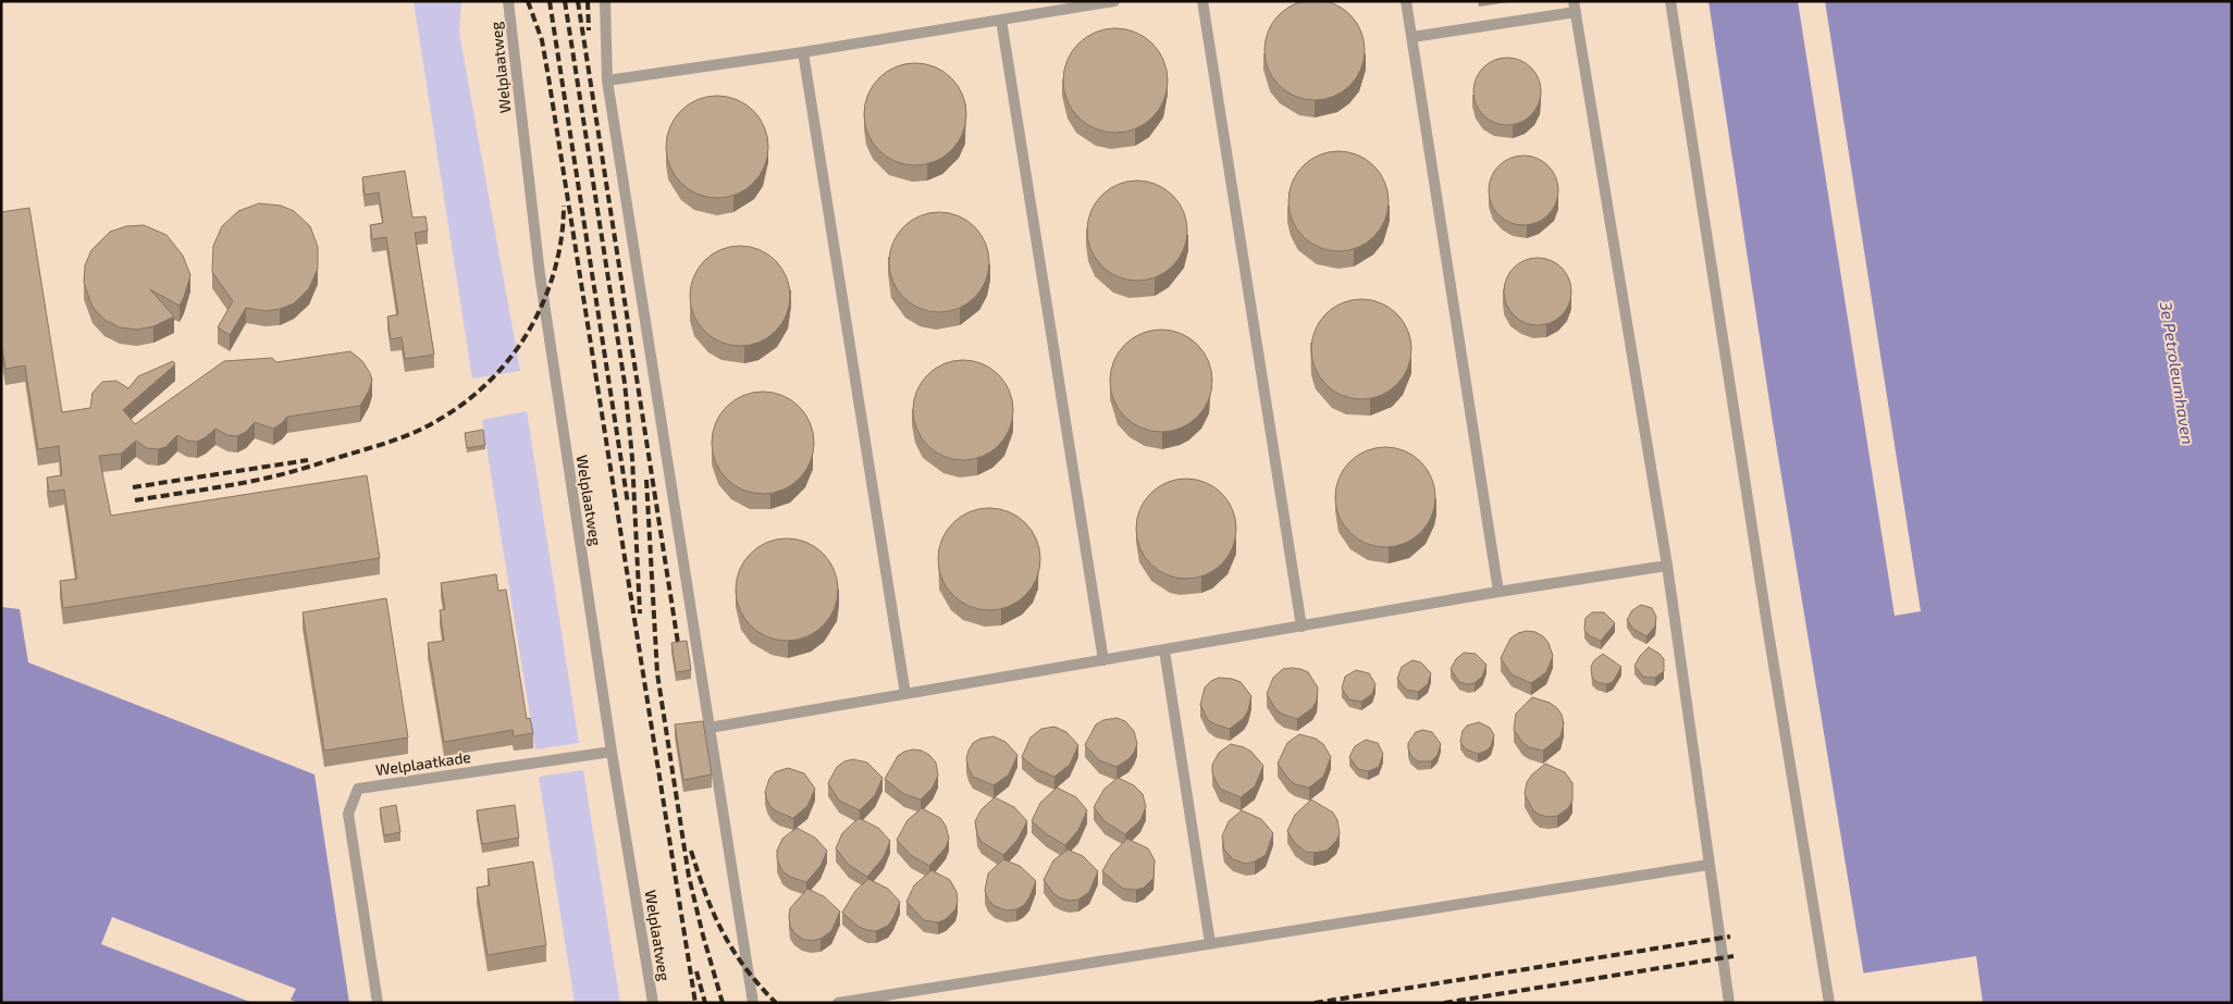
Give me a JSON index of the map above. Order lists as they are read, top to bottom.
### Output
{
  "streets": {
    "lane": ["Welplaatweg", "Welplaatkade"]
  },
  "crossings": [
    ["Welplaatweg", "Welplaatkade"]
  ],
  "water": ["3e Petroleumhaven"]
}
